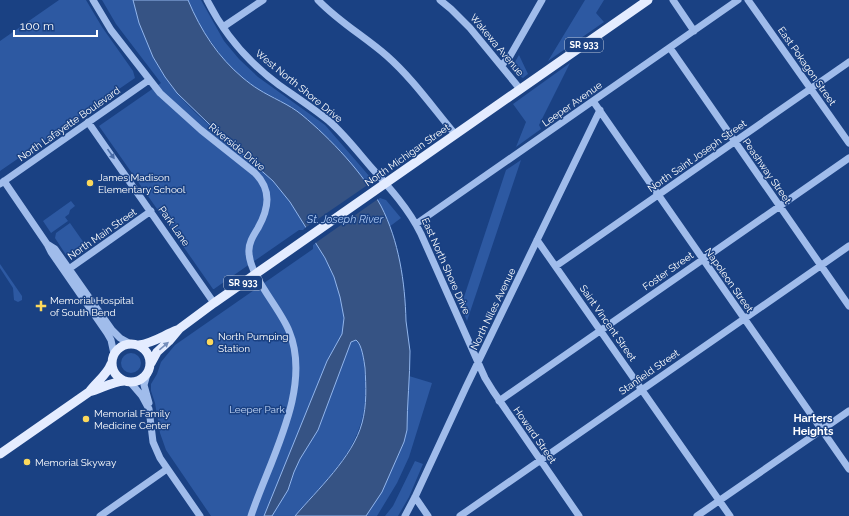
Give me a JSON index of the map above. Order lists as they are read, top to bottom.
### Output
{
  "streets": {
    "main road": ["SR 933", "North Michigan Street"],
    "street": [
      "Wakewa Avenue",
      "East Pokagon Street",
      "West North Shore Drive",
      "Leeper Avenue",
      "North Lafayette Boulevard",
      "Riverside Drive",
      "North Saint Joseph Street",
      "Peashway Street",
      "Park Lane",
      "North Main Street",
      "East North Shore Drive",
      "Foster Street",
      "Napoleon Street",
      "North Niles Avenue",
      "Saint Vincent Street",
      "Stanfield Street",
      "Howard Street"
    ]
  },
  "crossings": [
    ["Wakewa Avenue", "North Michigan Street"],
    ["SR 933", "North Michigan Street"],
    ["East Pokagon Street", "North Saint Joseph Street"],
    ["West North Shore Drive", "North Michigan Street"],
    ["West North Shore Drive", "East North Shore Drive"],
    ["Leeper Avenue", "Peashway Street"],
    ["Leeper Avenue", "East North Shore Drive"],
    ["Leeper Avenue", "Napoleon Street"],
    ["North Lafayette Boulevard", "Riverside Drive"],
    ["North Lafayette Boulevard", "Park Lane"],
    ["Riverside Drive", "North Michigan Street"],
    ["North Michigan Street", "Park Lane"],
    ["North Michigan Street", "East North Shore Drive"],
    ["North Saint Joseph Street", "Peashway Street"],
    ["North Saint Joseph Street", "Napoleon Street"],
    ["North Saint Joseph Street", "Saint Vincent Street"],
    ["Peashway Street", "Foster Street"],
    ["Peashway Street", "Stanfield Street"],
    ["Park Lane", "North Main Street"],
    ["East North Shore Drive", "North Niles Avenue"],
    ["East North Shore Drive", "Howard Street"],
    ["Foster Street", "Napoleon Street"],
    ["Foster Street", "Saint Vincent Street"],
    ["Foster Street", "Howard Street"],
    ["Napoleon Street", "North Niles Avenue"],
    ["Napoleon Street", "Stanfield Street"],
    ["North Niles Avenue", "Saint Vincent Street"],
    ["North Niles Avenue", "Howard Street"],
    ["Saint Vincent Street", "Stanfield Street"],
    ["Stanfield Street", "Howard Street"]
  ],
  "one_way": ["Park Lane"],
  "districts": ["Harters Heights"],
  "water": ["St. Joseph River"],
  "parks": ["Leeper Park"],
  "places": {
    "other": [
      "James Madison Elementary School",
      "North Pumping Station",
      "Memorial Family Medicine Center",
      "Memorial Skyway"
    ],
    "health": ["Memorial Hospital of South Bend"]
  },
  "scale_bar": "100 m"
}
